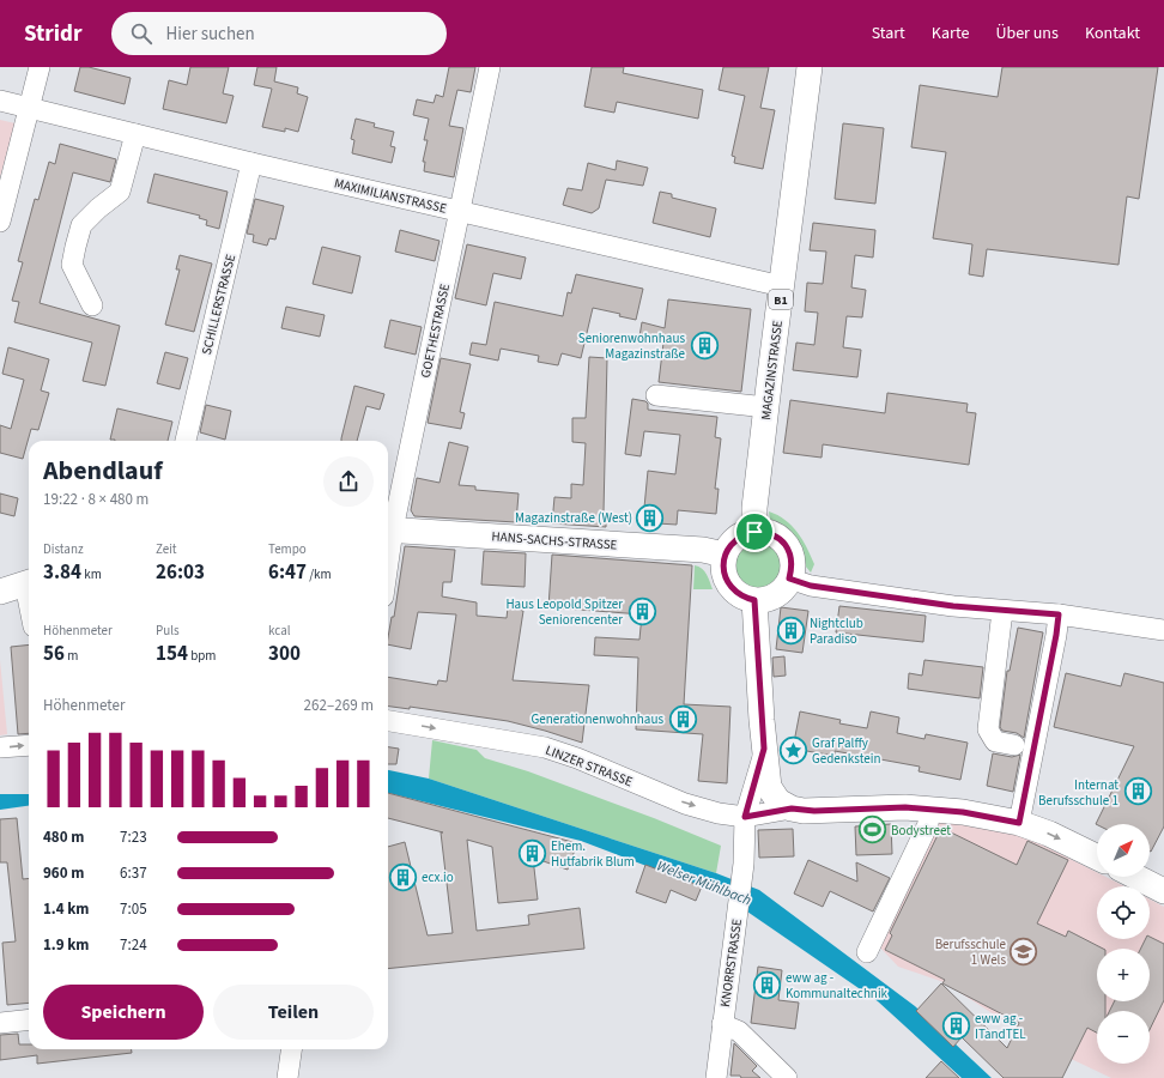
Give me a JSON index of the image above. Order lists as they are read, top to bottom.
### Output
{
  "streets": {
    "main road": [
      "B1",
      "MAGAZINSTRASSE",
      "HANS-SACHS-STRASSE",
      "LINZER STRASSE"
    ],
    "street": [
      "MAXIMILIANSTRASSE",
      "SCHILLERSTRASSE",
      "GOETHESTRASSE",
      "KNORRSTRASSE"
    ]
  },
  "crossings": [
    ["MAXIMILIANSTRASSE", "SCHILLERSTRASSE"],
    ["MAXIMILIANSTRASSE", "GOETHESTRASSE"],
    ["MAXIMILIANSTRASSE", "MAGAZINSTRASSE"],
    ["GOETHESTRASSE", "HANS-SACHS-STRASSE"],
    ["MAGAZINSTRASSE", "HANS-SACHS-STRASSE"],
    ["LINZER STRASSE", "KNORRSTRASSE"]
  ],
  "one_way": ["LINZER STRASSE"],
  "water": ["Welser Mühlbach"],
  "places": {
    "building": [
      "Seniorenwohnhaus Magazinstraße",
      "Magazinstraße (West)",
      "Haus Leopold Spitzer Seniorencenter",
      "Nightclub Paradiso",
      "Generationenwohnhaus",
      "Internat Berufsschule 1",
      "Ehem. Hutfabrik Blum",
      "ecx.io",
      "eww ag - Kommunaltechnik",
      "eww ag - ITandTEL"
    ],
    "place": ["Graf Palffy Gedenkstein"],
    "sports": ["Bodystreet"],
    "school or university": ["Berufsschule 1 Wels"]
  },
  "north": "top right",
  "page": {
    "header": "Stridr",
    "search": "Hier suchen",
    "nav": [
      "Start",
      "Karte",
      "Über uns",
      "Kontakt"
    ],
    "heading": ["Abendlauf", "19:22 · 8 × 480 m"],
    "stats": [
      ["Distanz", "3.84 km"],
      ["Zeit", "26:03"],
      ["Tempo", "6:47 /km"],
      ["Höhenmeter", "56 m"],
      ["Puls", "154 bpm"],
      ["kcal", "300"]
    ],
    "chart": ["Höhenmeter", "262–269 m"],
    "list": [
      {
        "name": "480 m",
        "note": "7:23"
      },
      {
        "name": "960 m",
        "note": "6:37"
      },
      {
        "name": "1.4 km",
        "note": "7:05"
      },
      {
        "name": "1.9 km",
        "note": "7:24"
      }
    ],
    "map_buttons": ["+", "−"],
    "buttons": ["Speichern", "Teilen"]
  }
}
